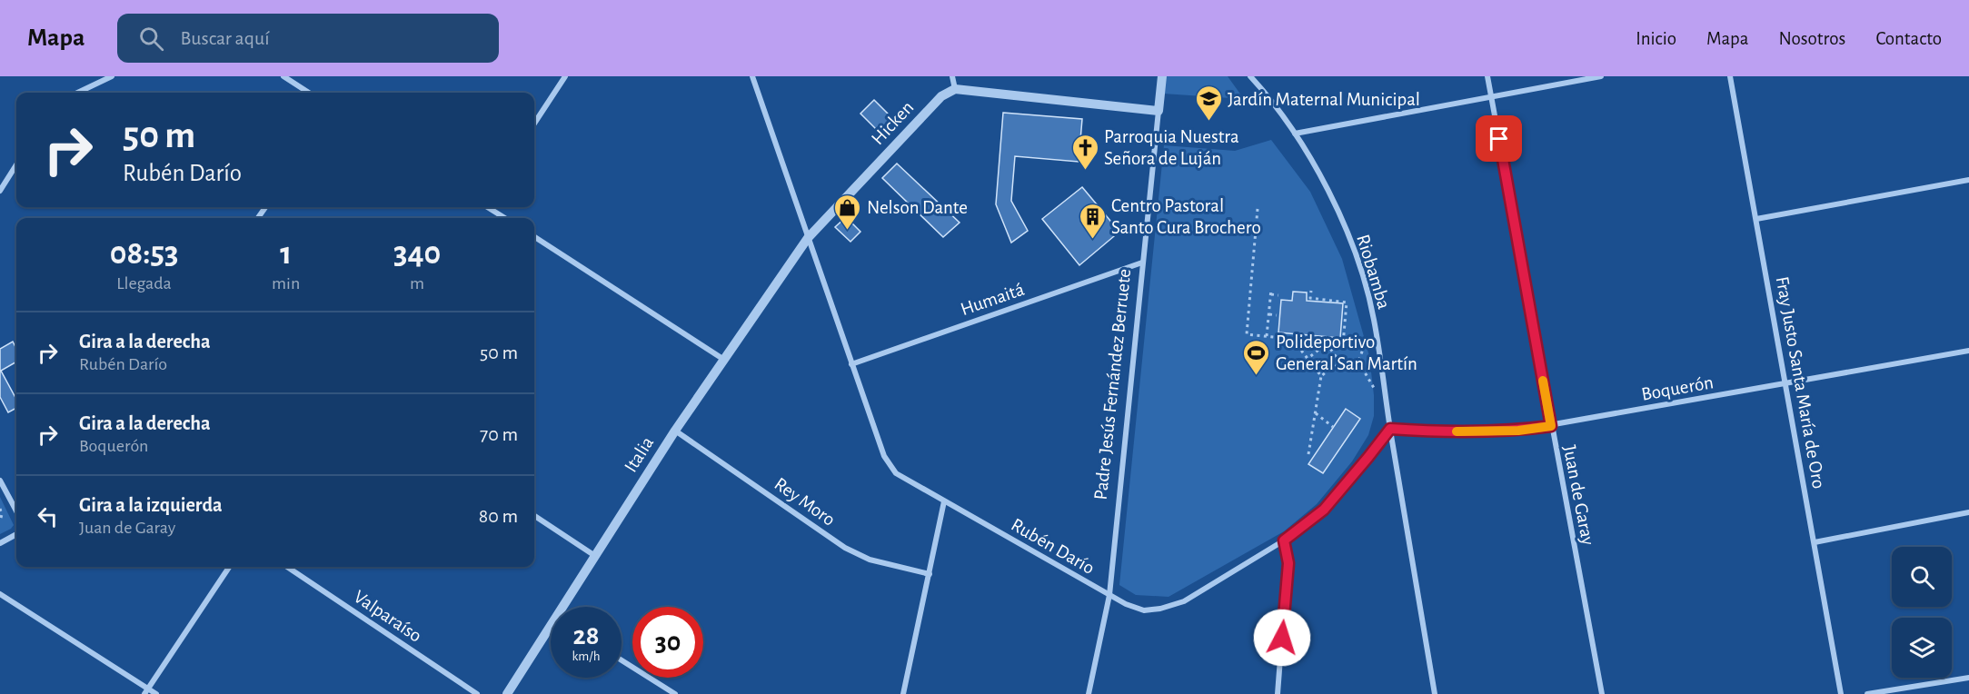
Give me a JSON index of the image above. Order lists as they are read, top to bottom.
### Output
{
  "streets": {
    "street": [
      "Hicken",
      "Riobamba",
      "Humaitá",
      "Fray Justo Santa María de Oro",
      "Padre Jesús Fernández Berruete",
      "Boquerón",
      "Italia",
      "Juan de Garay",
      "Rey Moro",
      "Rubén Darío",
      "Valparaíso"
    ]
  },
  "crossings": [
    ["Hicken", "Italia"],
    ["Hicken", "Rubén Darío"],
    ["Riobamba", "Boquerón"],
    ["Riobamba", "Rubén Darío"],
    ["Humaitá", "Padre Jesús Fernández Berruete"],
    ["Humaitá", "Rubén Darío"],
    ["Fray Justo Santa María de Oro", "Boquerón"],
    ["Padre Jesús Fernández Berruete", "Rubén Darío"],
    ["Boquerón", "Juan de Garay"],
    ["Boquerón", "Rubén Darío"],
    ["Italia", "Rey Moro"],
    ["Italia", "Rubén Darío"]
  ],
  "places": {
    "school or university": ["Jardín Maternal Municipal"],
    "church": ["Parroquia Nuestra Señora de Luján"],
    "shop": ["Nelson Dante"],
    "building": ["Centro Pastoral Santo Cura Brochero"],
    "sports": ["Polideportivo General San Martín"]
  },
  "page": {
    "header": "Mapa",
    "search": "Buscar aquí",
    "nav": [
      "Inicio",
      "Mapa",
      "Nosotros",
      "Contacto"
    ],
    "turn": ["50 m", "Rubén Darío"],
    "eta": [
      "08:53",
      "Llegada",
      "1",
      "min",
      "340",
      "m"
    ],
    "list": [
      {
        "name": "Gira a la derecha",
        "note": "Rubén Darío",
        "value": "50 m"
      },
      {
        "name": "Gira a la derecha",
        "note": "Boquerón",
        "value": "70 m"
      },
      {
        "name": "Gira a la izquierda",
        "note": "Juan de Garay",
        "value": "80 m"
      }
    ],
    "speed": "28 km/h",
    "limit": "30"
  }
}
